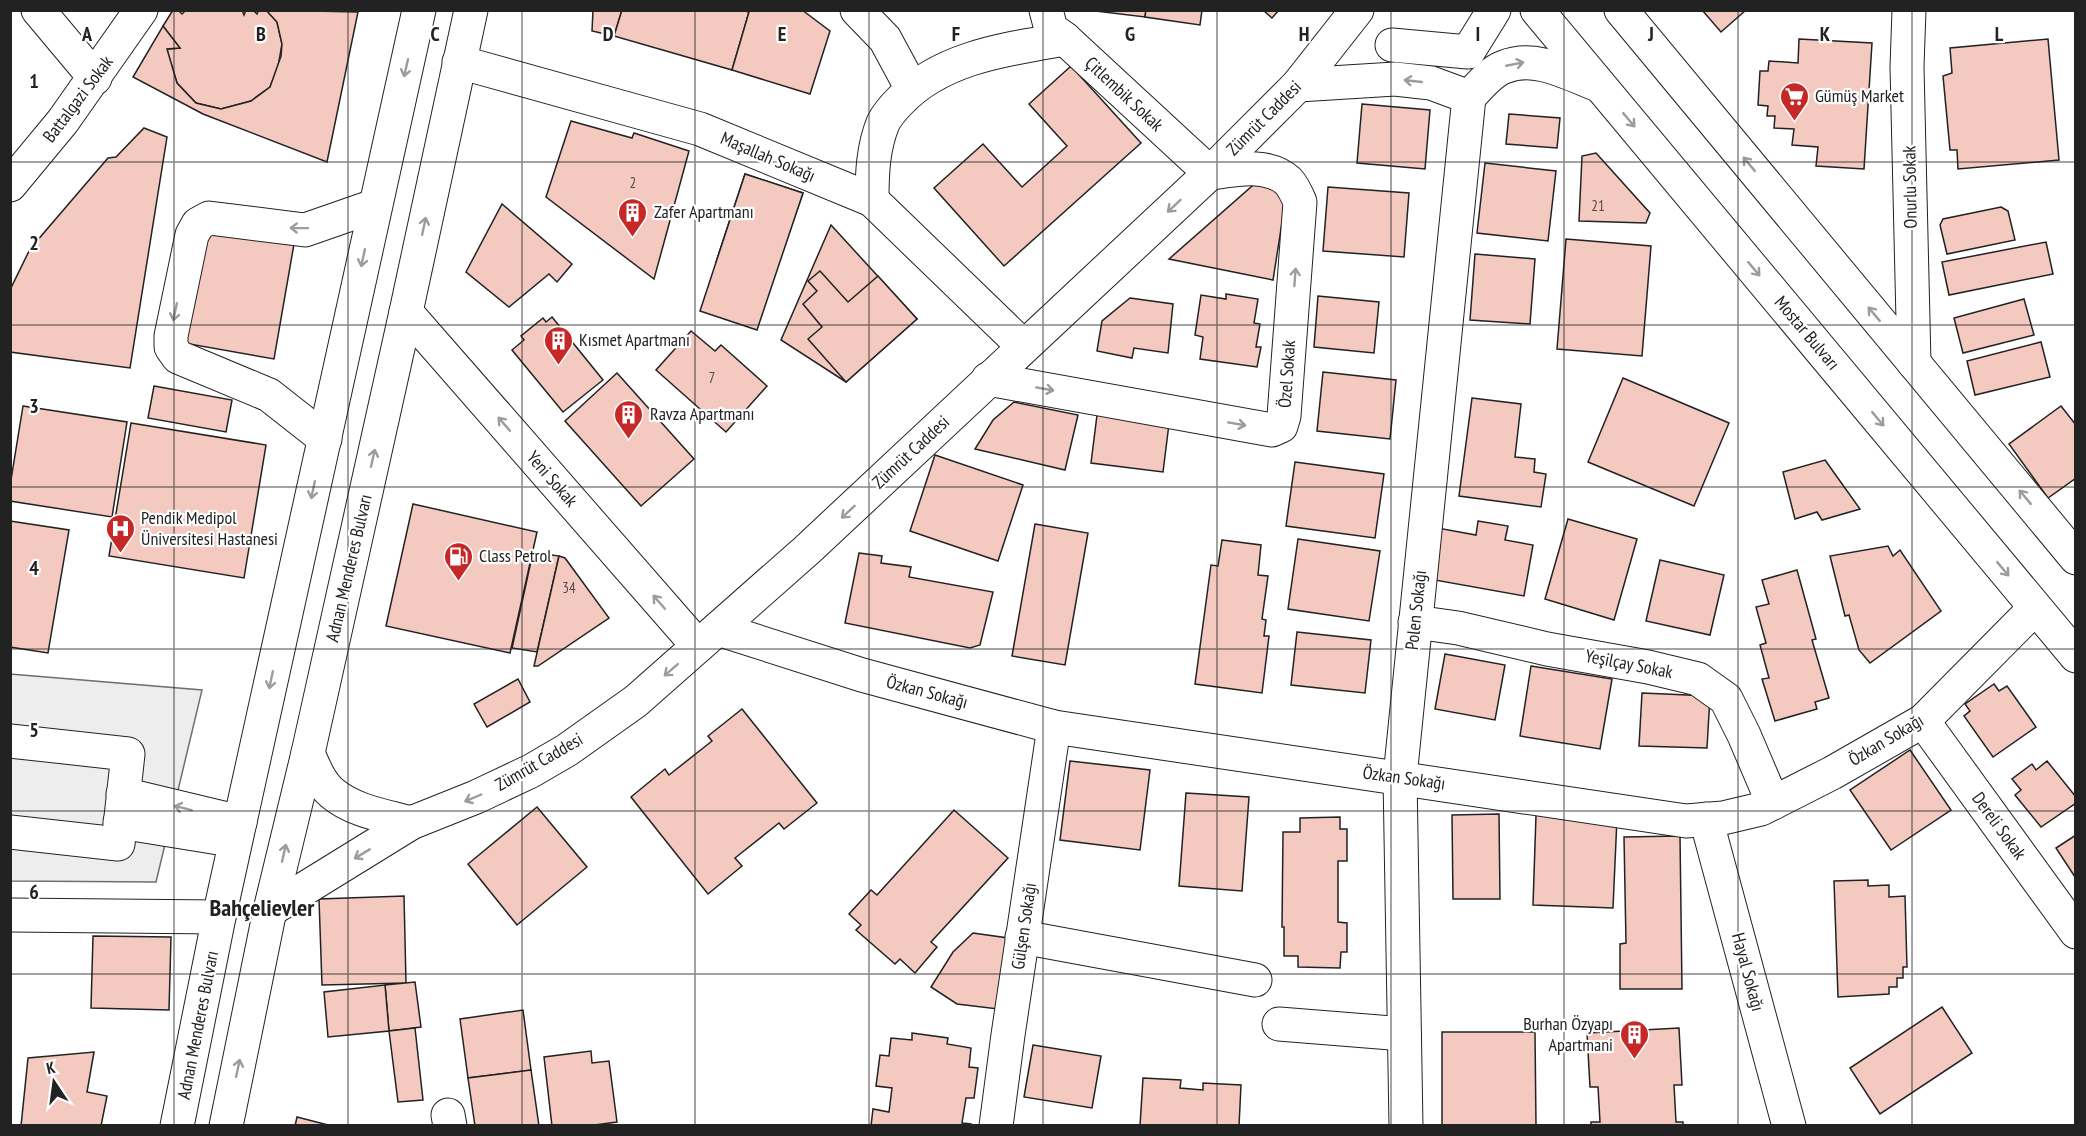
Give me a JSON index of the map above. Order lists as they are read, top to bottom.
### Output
{
  "streets": {
    "street": [
      "Çitlembik Sokak",
      "Battalgazi Sokak",
      "Zümrüt Caddesi",
      "Maşallah Sokağı",
      "Onurlu Sokak",
      "Mostar Bulvarı",
      "Özel Sokak",
      "Yeni Sokak",
      "Adnan Menderes Bulvarı",
      "Polen Sokağı",
      "Yeşilçay Sokak",
      "Özkan Sokağı",
      "Dereli Sokak",
      "Gülşen Sokağı",
      "Hayal Sokağı"
    ]
  },
  "crossings": [
    ["Çitlembik Sokak", "Zümrüt Caddesi"],
    ["Çitlembik Sokak", "Özel Sokak"],
    ["Zümrüt Caddesi", "Maşallah Sokağı"],
    ["Zümrüt Caddesi", "Özel Sokak"],
    ["Zümrüt Caddesi", "Yeni Sokak"],
    ["Zümrüt Caddesi", "Adnan Menderes Bulvarı"],
    ["Zümrüt Caddesi", "Özkan Sokağı"],
    ["Maşallah Sokağı", "Adnan Menderes Bulvarı"],
    ["Mostar Bulvarı", "Özkan Sokağı"],
    ["Yeni Sokak", "Adnan Menderes Bulvarı"],
    ["Yeni Sokak", "Özkan Sokağı"],
    ["Polen Sokağı", "Yeşilçay Sokak"],
    ["Polen Sokağı", "Özkan Sokağı"],
    ["Yeşilçay Sokak", "Özkan Sokağı"],
    ["Özkan Sokağı", "Dereli Sokak"],
    ["Özkan Sokağı", "Gülşen Sokağı"],
    ["Özkan Sokağı", "Hayal Sokağı"]
  ],
  "one_way": ["Zümrüt Caddesi", "Yeni Sokak"],
  "districts": ["Bahçelievler"],
  "places": {
    "supermarket": ["Gümüş Market"],
    "building": [
      "Zafer Apartmanı",
      "Kısmet Apartmanı",
      "Ravza Apartmanı",
      "Burhan Özyapı Apartmani"
    ],
    "hospital": ["Pendik Medipol Üniversitesi Hastanesi"],
    "fuel station": ["Class Petrol"]
  },
  "house_numbers": [
    "2",
    "21",
    "7",
    "34"
  ],
  "north": "top",
  "grid": {
    "columns": [
      "A",
      "B",
      "C",
      "D",
      "E",
      "F",
      "G",
      "H",
      "I",
      "J",
      "K",
      "L"
    ],
    "rows": [
      "1",
      "2",
      "3",
      "4",
      "5",
      "6"
    ]
  }
}
